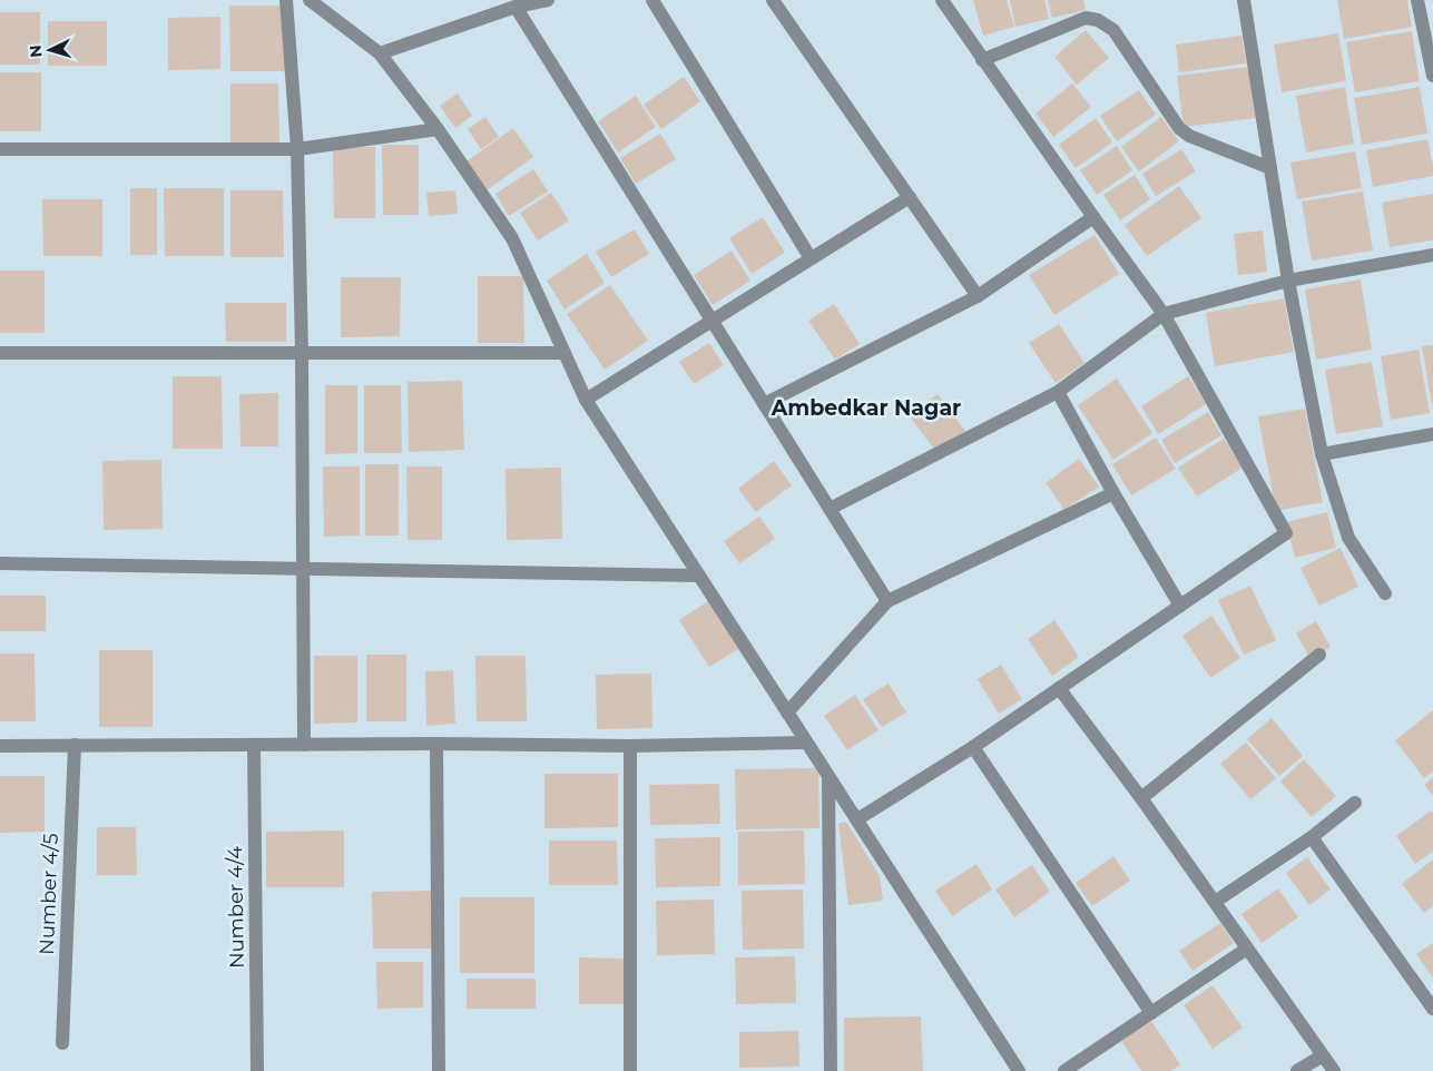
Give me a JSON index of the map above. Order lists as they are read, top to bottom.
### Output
{
  "streets": {
    "street": ["Number 4/5", "Number 4/4"]
  },
  "districts": ["Ambedkar Nagar"],
  "north": "left"
}
